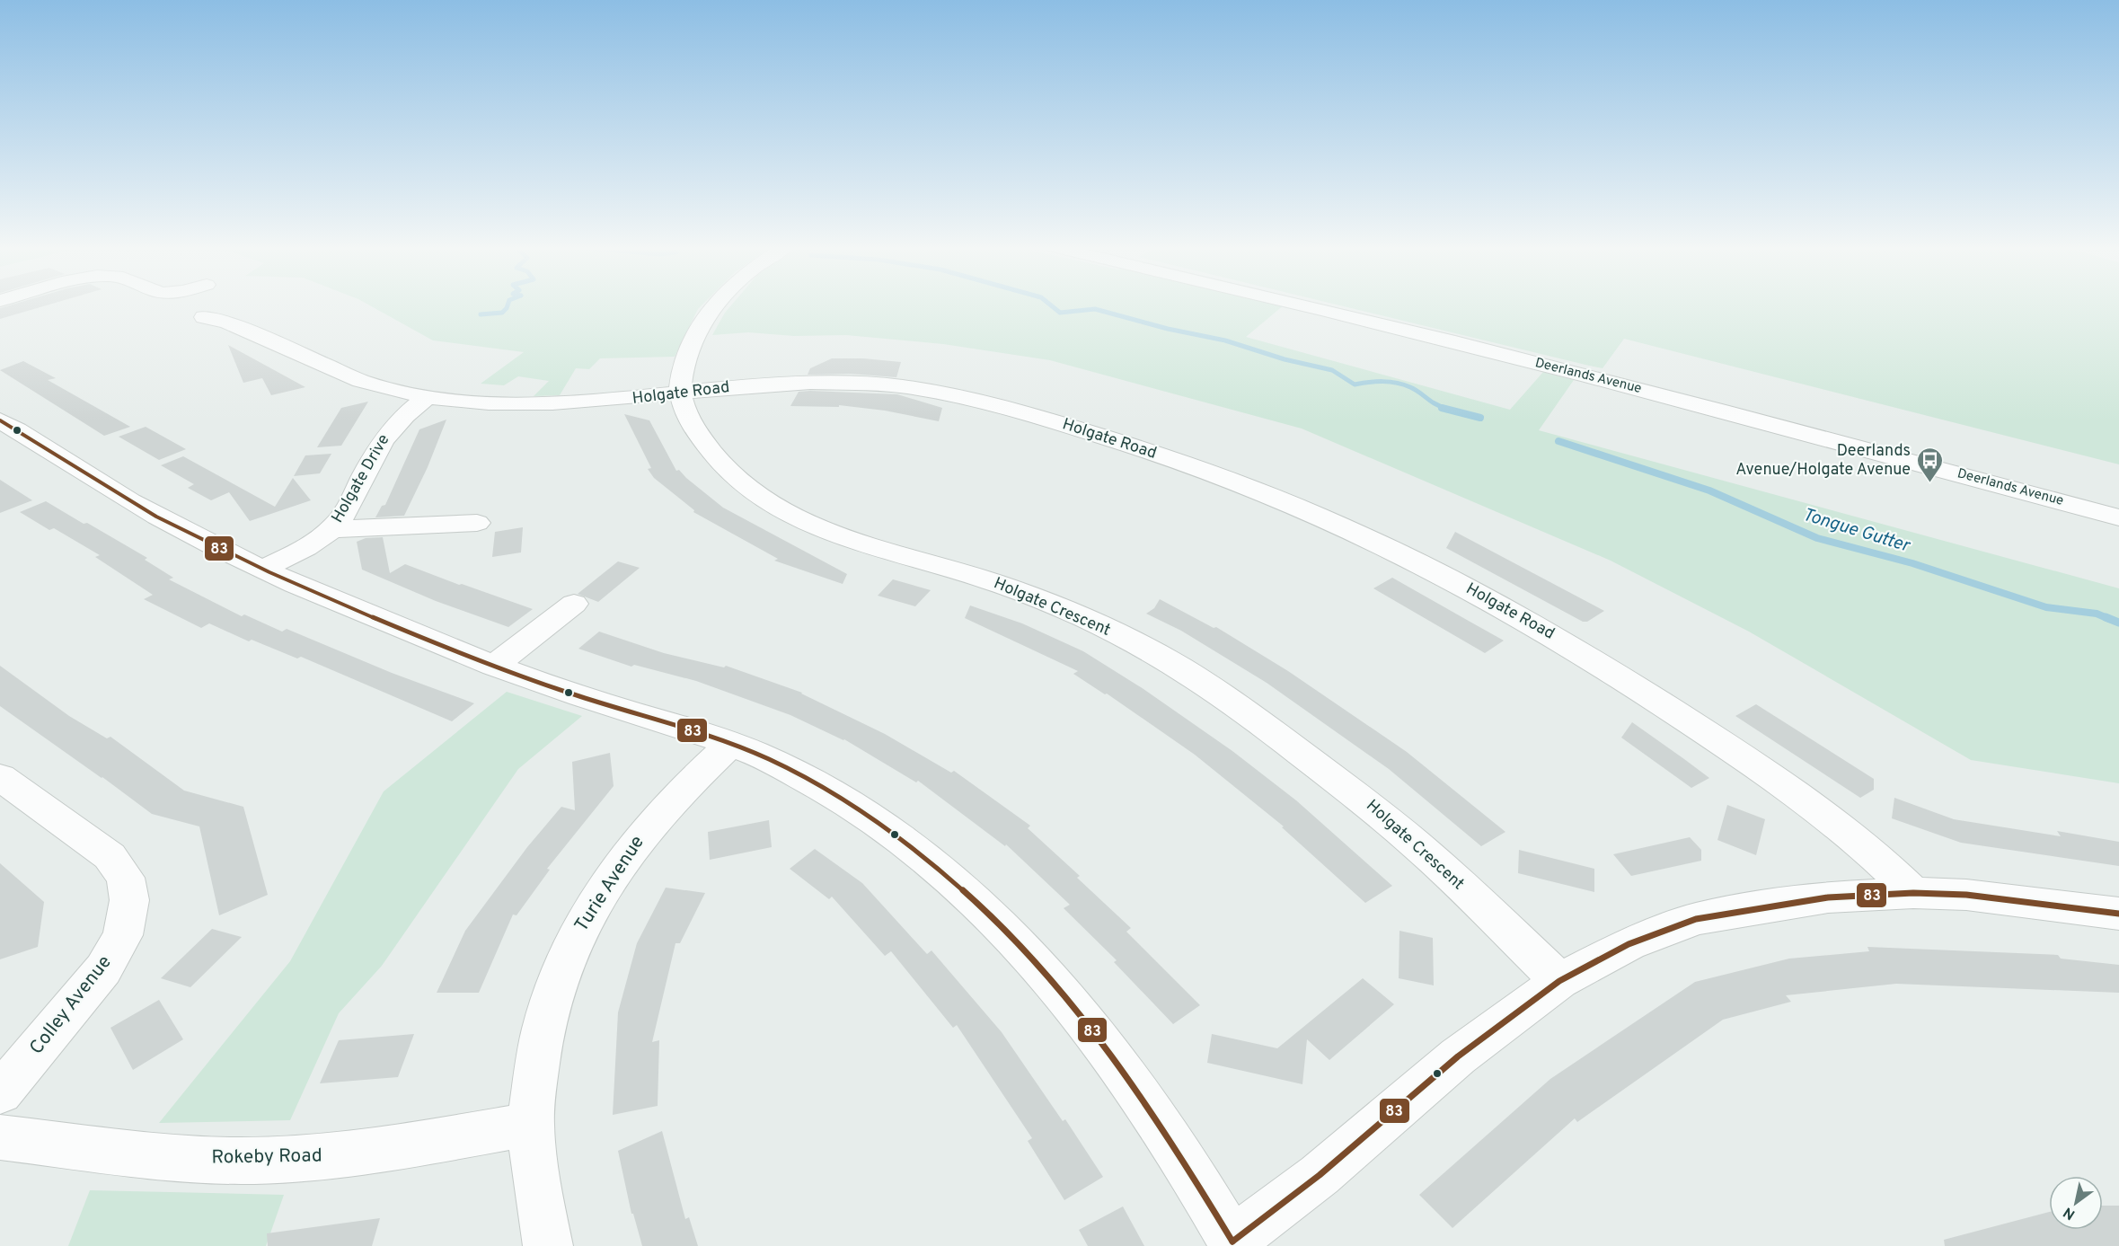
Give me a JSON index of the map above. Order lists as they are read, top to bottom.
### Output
{
  "streets": {
    "street": [
      "Deerlands Avenue",
      "Holgate Road",
      "Holgate Drive",
      "Holgate Crescent",
      "Turie Avenue",
      "Colley Avenue",
      "Rokeby Road"
    ]
  },
  "crossings": [
    ["Holgate Road", "Holgate Drive"],
    ["Holgate Road", "Holgate Crescent"],
    ["Turie Avenue", "Rokeby Road"]
  ],
  "water": ["Tongue Gutter"],
  "places": {
    "bus stop": ["Deerlands Avenue/Holgate Avenue"]
  },
  "lines": ["transit line 83"],
  "north": "bottom left"
}
